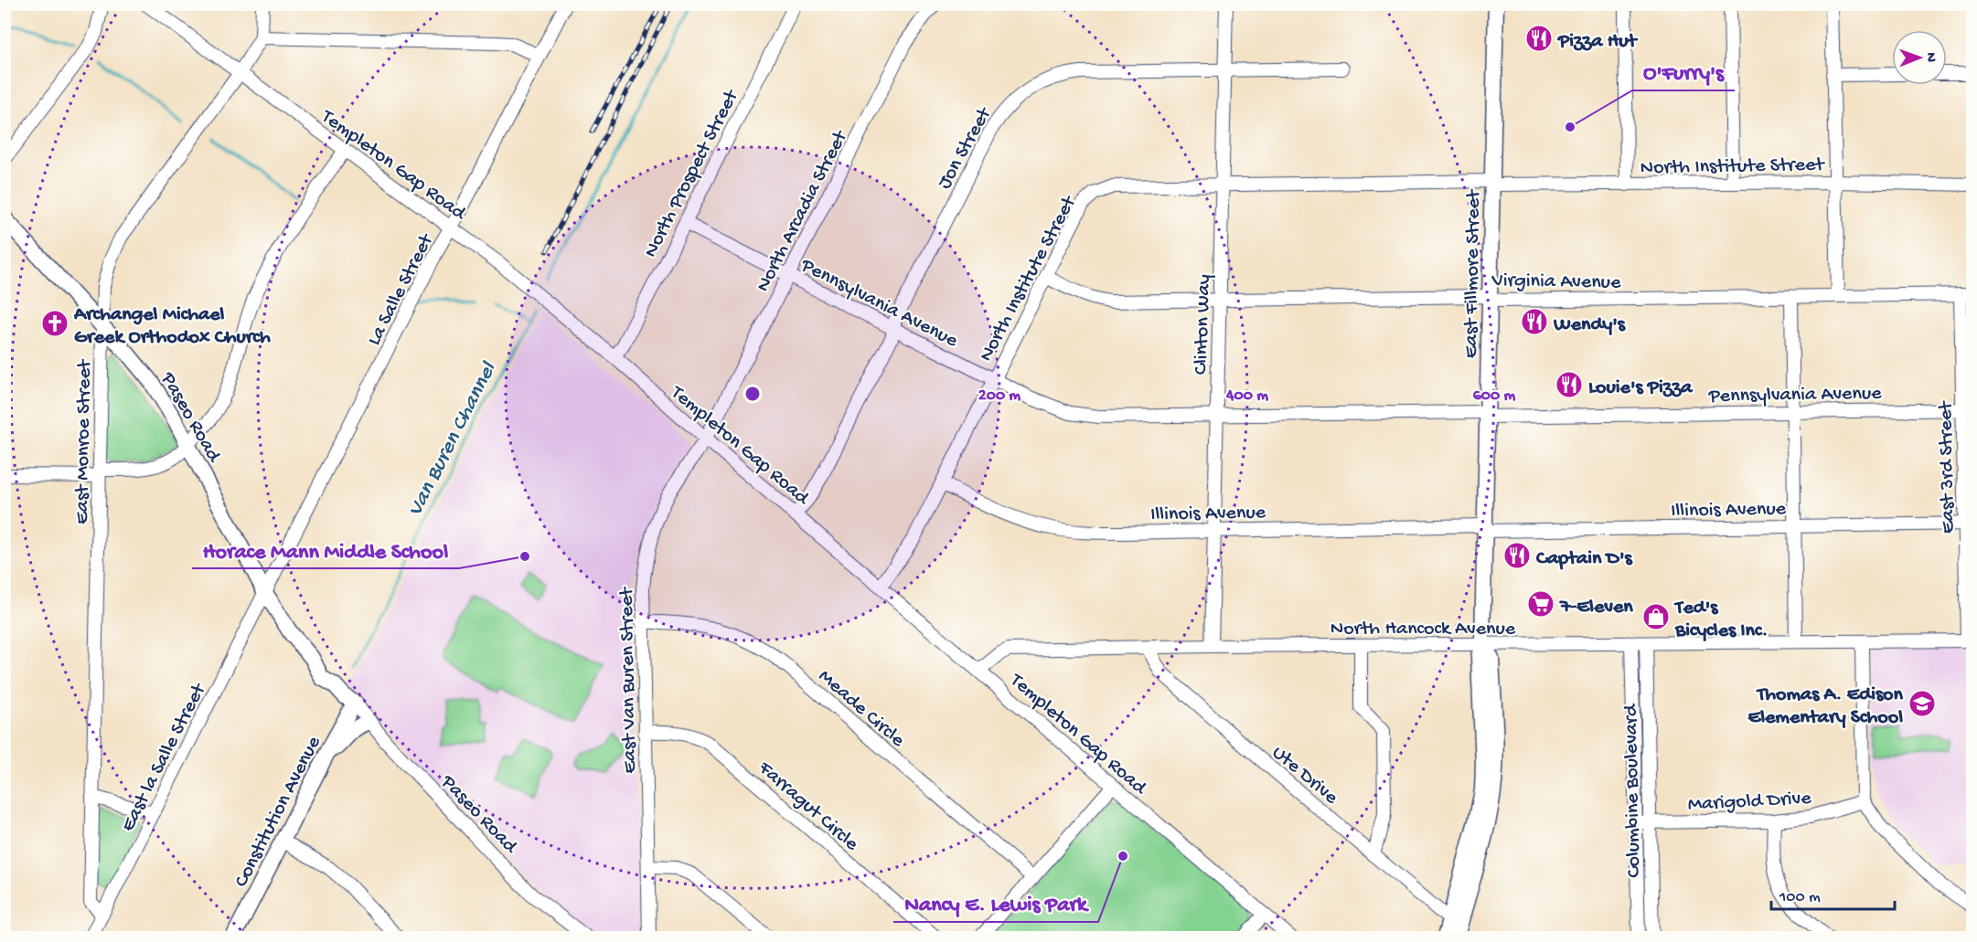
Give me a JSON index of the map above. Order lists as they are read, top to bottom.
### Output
{
  "streets": {
    "main road": ["East Fillmore Street", "Paseo Road", "Constitution Avenue"],
    "street": [
      "Jon Street",
      "Templeton Gap Road",
      "North Institute Street",
      "North Prospect Street",
      "North Arcadia Street",
      "Virginia Avenue",
      "La Salle Street",
      "Pennsylvania Avenue",
      "Clinton Way",
      "East Monroe Street",
      "East 3rd Street",
      "Illinois Avenue",
      "North Hancock Avenue",
      "East Van Buren Street",
      "Meade Circle",
      "East la Salle Street",
      "Ute Drive",
      "Columbine Boulevard",
      "Marigold Drive",
      "Farragut Circle"
    ]
  },
  "crossings": [
    ["Jon Street", "Templeton Gap Road"],
    ["Jon Street", "Pennsylvania Avenue"],
    ["Jon Street", "Clinton Way"],
    ["Templeton Gap Road", "North Institute Street"],
    ["Templeton Gap Road", "North Prospect Street"],
    ["Templeton Gap Road", "North Arcadia Street"],
    ["Templeton Gap Road", "La Salle Street"],
    ["Templeton Gap Road", "East Monroe Street"],
    ["Templeton Gap Road", "North Hancock Avenue"],
    ["Templeton Gap Road", "East Van Buren Street"],
    ["North Institute Street", "East Fillmore Street"],
    ["North Institute Street", "Virginia Avenue"],
    ["North Institute Street", "Pennsylvania Avenue"],
    ["North Institute Street", "Clinton Way"],
    ["North Institute Street", "Illinois Avenue"],
    ["North Prospect Street", "Pennsylvania Avenue"],
    ["North Arcadia Street", "Pennsylvania Avenue"],
    ["North Arcadia Street", "East Van Buren Street"],
    ["East Fillmore Street", "Virginia Avenue"],
    ["East Fillmore Street", "Pennsylvania Avenue"],
    ["East Fillmore Street", "Illinois Avenue"],
    ["East Fillmore Street", "North Hancock Avenue"],
    ["East Fillmore Street", "Ute Drive"],
    ["Virginia Avenue", "Clinton Way"],
    ["Virginia Avenue", "East 3rd Street"],
    ["La Salle Street", "Paseo Road"],
    ["La Salle Street", "East la Salle Street"],
    ["Pennsylvania Avenue", "Clinton Way"],
    ["Pennsylvania Avenue", "East 3rd Street"],
    ["Clinton Way", "Illinois Avenue"],
    ["Clinton Way", "North Hancock Avenue"],
    ["Paseo Road", "East Monroe Street"],
    ["Paseo Road", "East la Salle Street"],
    ["Paseo Road", "Constitution Avenue"],
    ["East Monroe Street", "East la Salle Street"],
    ["East 3rd Street", "Illinois Avenue"],
    ["East 3rd Street", "North Hancock Avenue"],
    ["North Hancock Avenue", "Ute Drive"],
    ["North Hancock Avenue", "Columbine Boulevard"],
    ["East Van Buren Street", "Meade Circle"],
    ["East Van Buren Street", "Farragut Circle"],
    ["Columbine Boulevard", "Marigold Drive"]
  ],
  "water": ["Van Buren Channel"],
  "places": {
    "restaurant": [
      "Pizza Hut",
      "Wendy's",
      "Louie's Pizza",
      "Captain D's"
    ],
    "other": ["O'Furry's", "Horace Mann Middle School", "Nancy E. Lewis Park"],
    "church": ["Archangel Michael Greek Orthodox Church"],
    "supermarket": ["7-Eleven"],
    "shop": ["Ted's Bicycles Inc."],
    "school or university": ["Thomas A. Edison Elementary School"]
  },
  "scale_bar": "100 m",
  "north": "right",
  "rings": ["200 m", "400 m", "600 m"]
}
